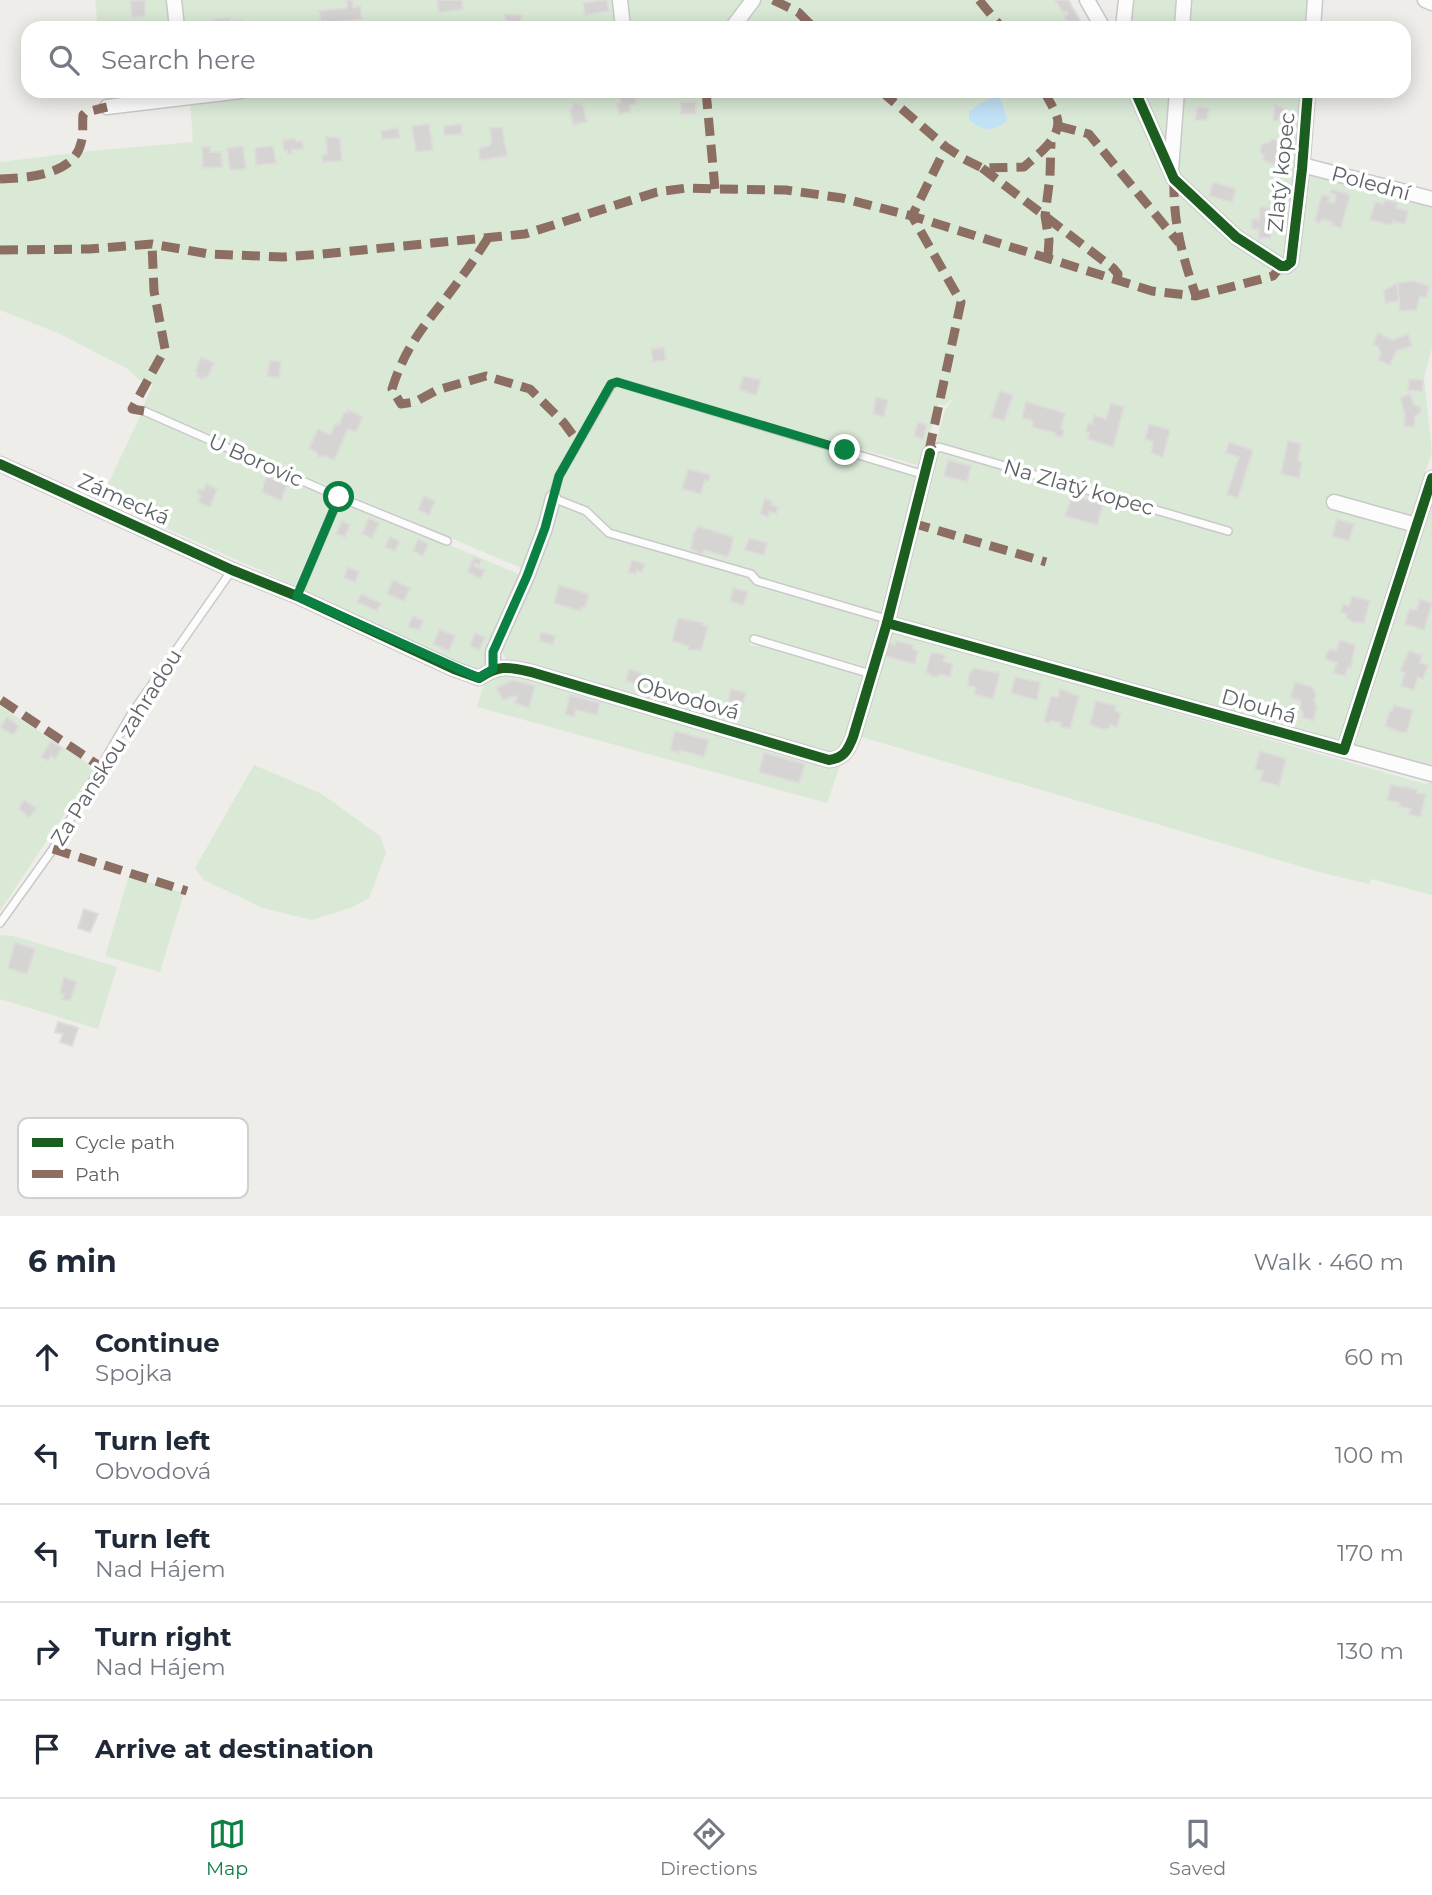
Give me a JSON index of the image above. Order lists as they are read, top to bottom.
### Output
{
  "streets": {
    "street": [
      "Zlatý kopec",
      "Polední",
      "Zámecká",
      "Obvodová",
      "Dlouhá"
    ],
    "lane": ["U Borovic", "Na Zlatý kopec", "Za Panskou zahradou"]
  },
  "crossings": [
    ["Na Zlatý kopec", "Obvodová"],
    ["Zámecká", "Obvodová"],
    ["Zámecká", "Za Panskou zahradou"],
    ["Obvodová", "Dlouhá"],
    ["Obvodová", "Za Panskou zahradou"]
  ],
  "legend": ["Cycle path", "Path"],
  "page": {
    "search": "Search here",
    "heading": ["6 min", "Walk · 460 m"],
    "list": [
      ["Continue", "Spojka", "60 m"],
      ["Turn left", "Obvodová", "100 m"],
      ["Turn left", "Nad Hájem", "170 m"],
      ["Turn right", "Nad Hájem", "130 m"],
      "Arrive at destination"
    ],
    "nav": ["Map", "Directions", "Saved"]
  }
}
